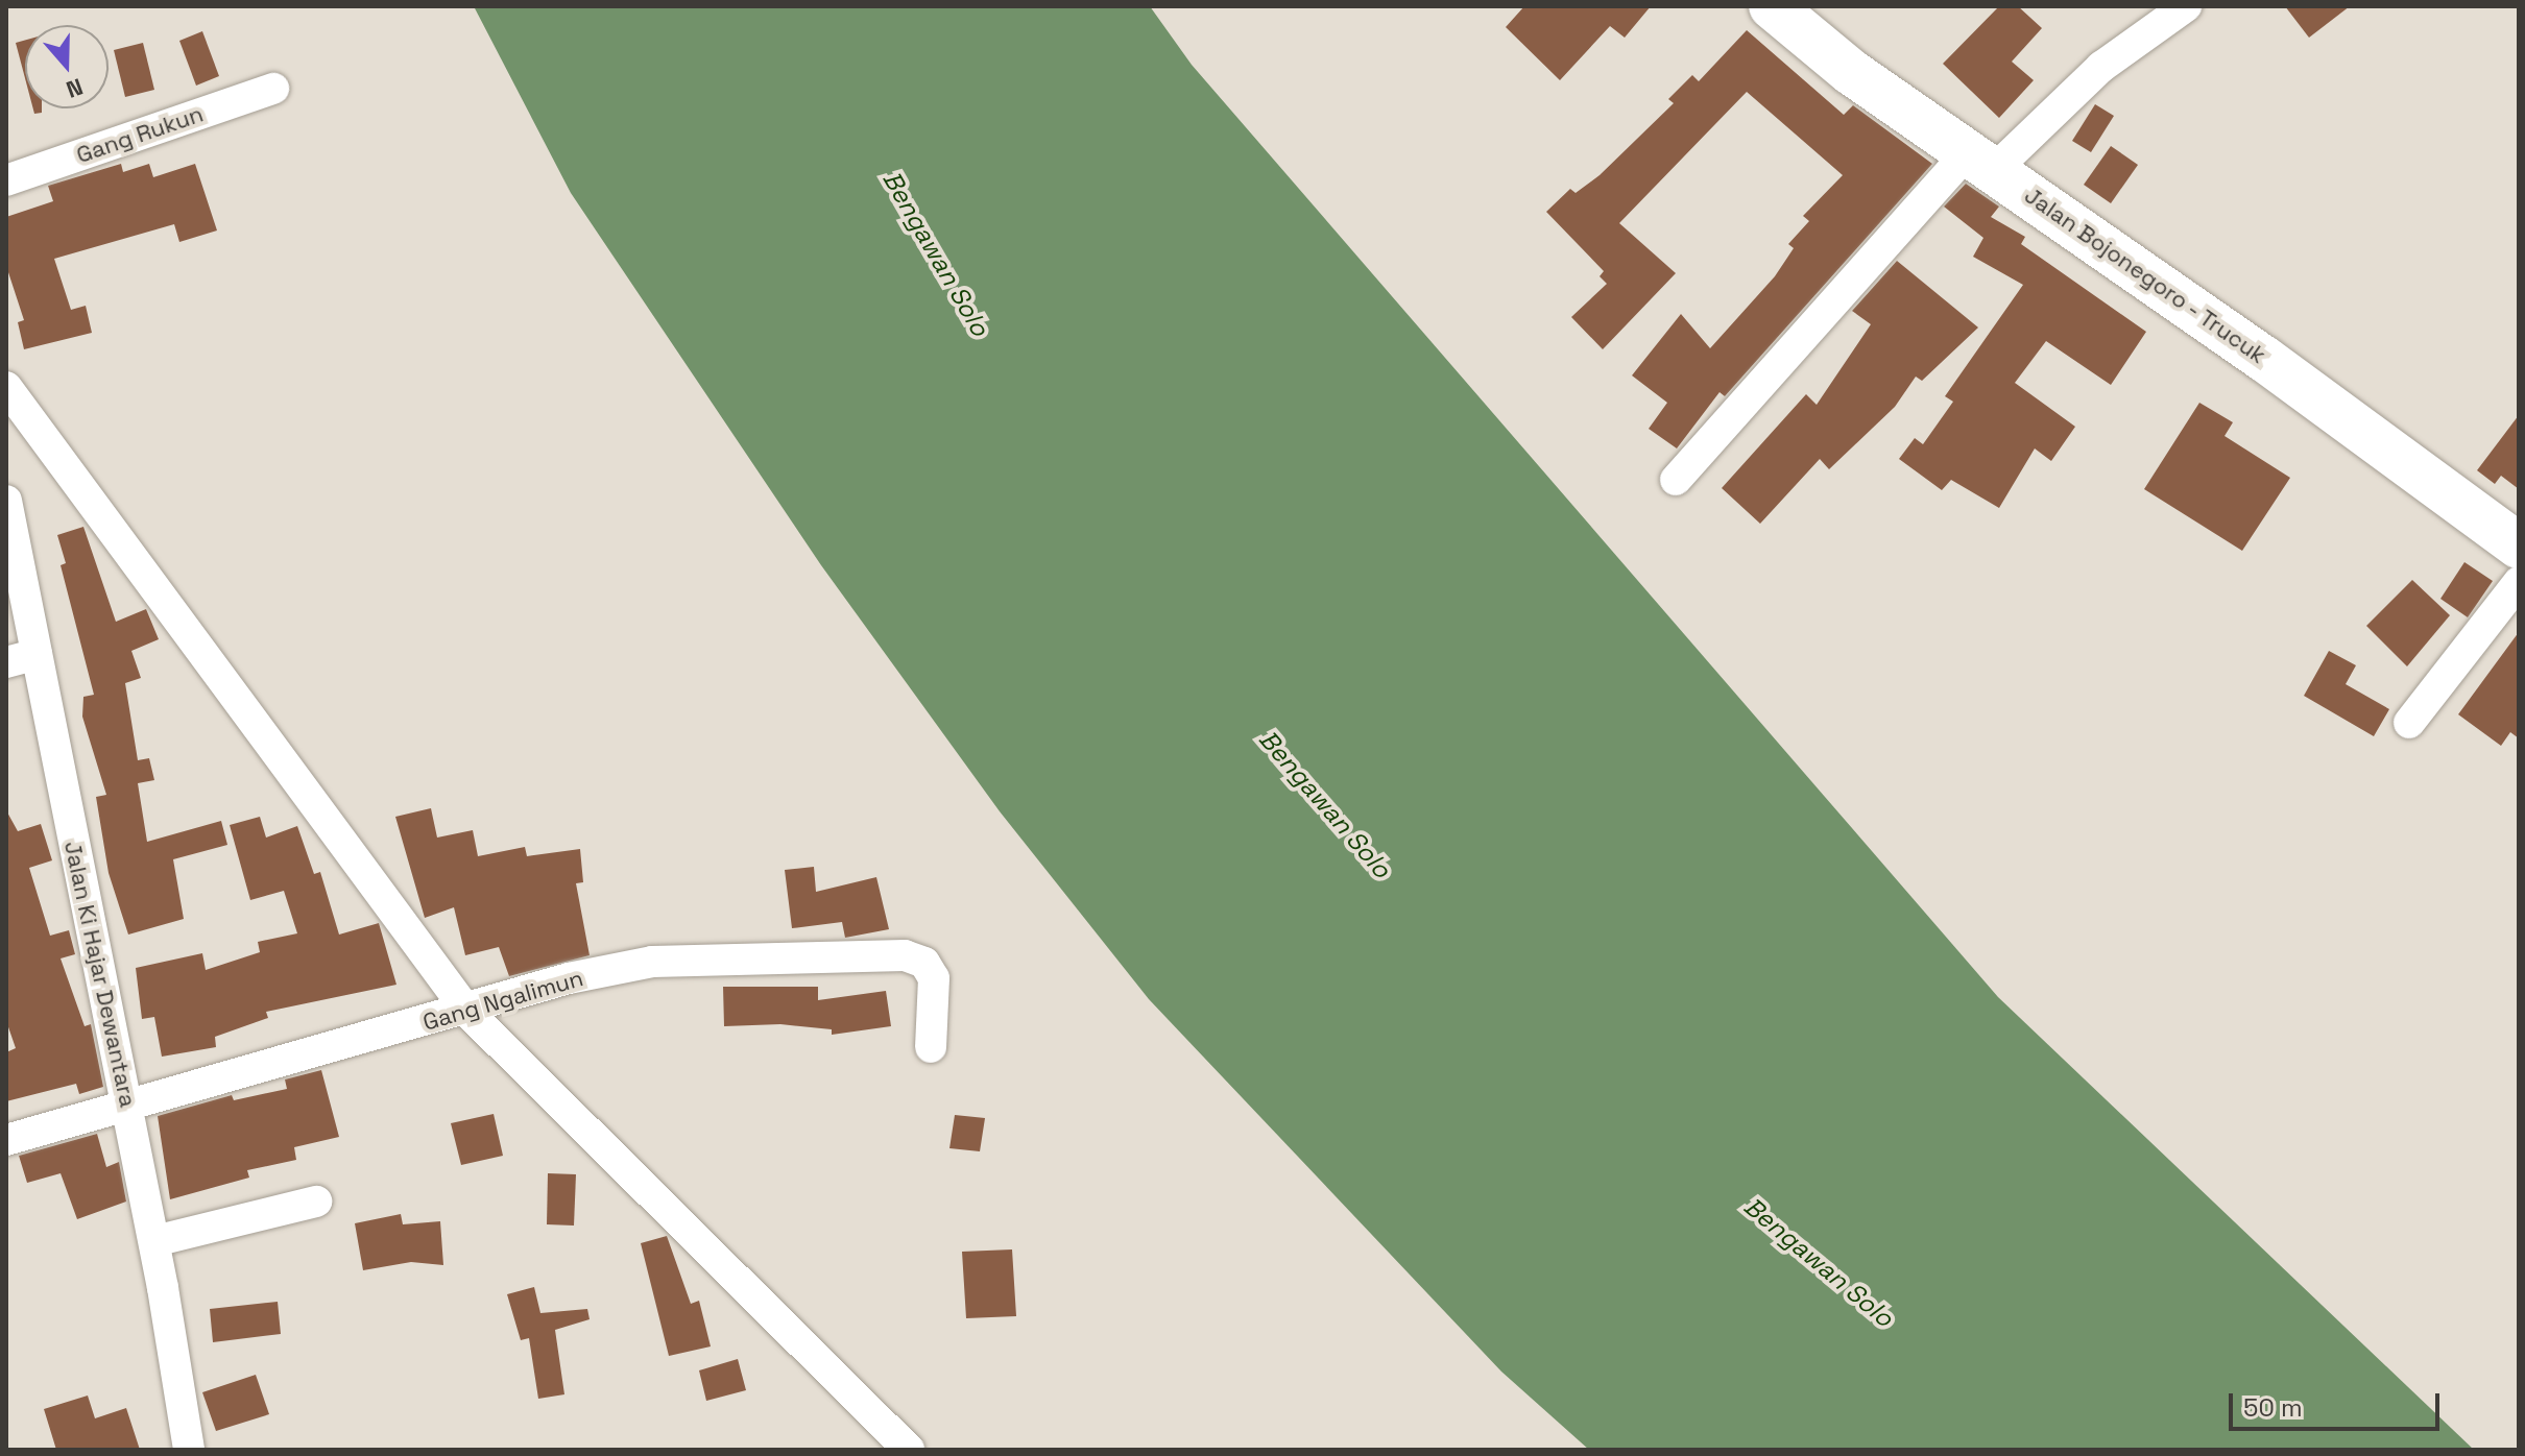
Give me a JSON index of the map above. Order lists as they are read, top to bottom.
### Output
{
  "streets": {
    "street": [
      "Gang Rukun",
      "Jalan Bojonegoro - Trucuk",
      "Jalan Ki Hajar Dewantara",
      "Gang Ngalimun"
    ]
  },
  "crossings": [
    ["Jalan Ki Hajar Dewantara", "Gang Ngalimun"]
  ],
  "water": ["Bengawan Solo"],
  "scale_bar": "50 m",
  "north": "bottom"
}
